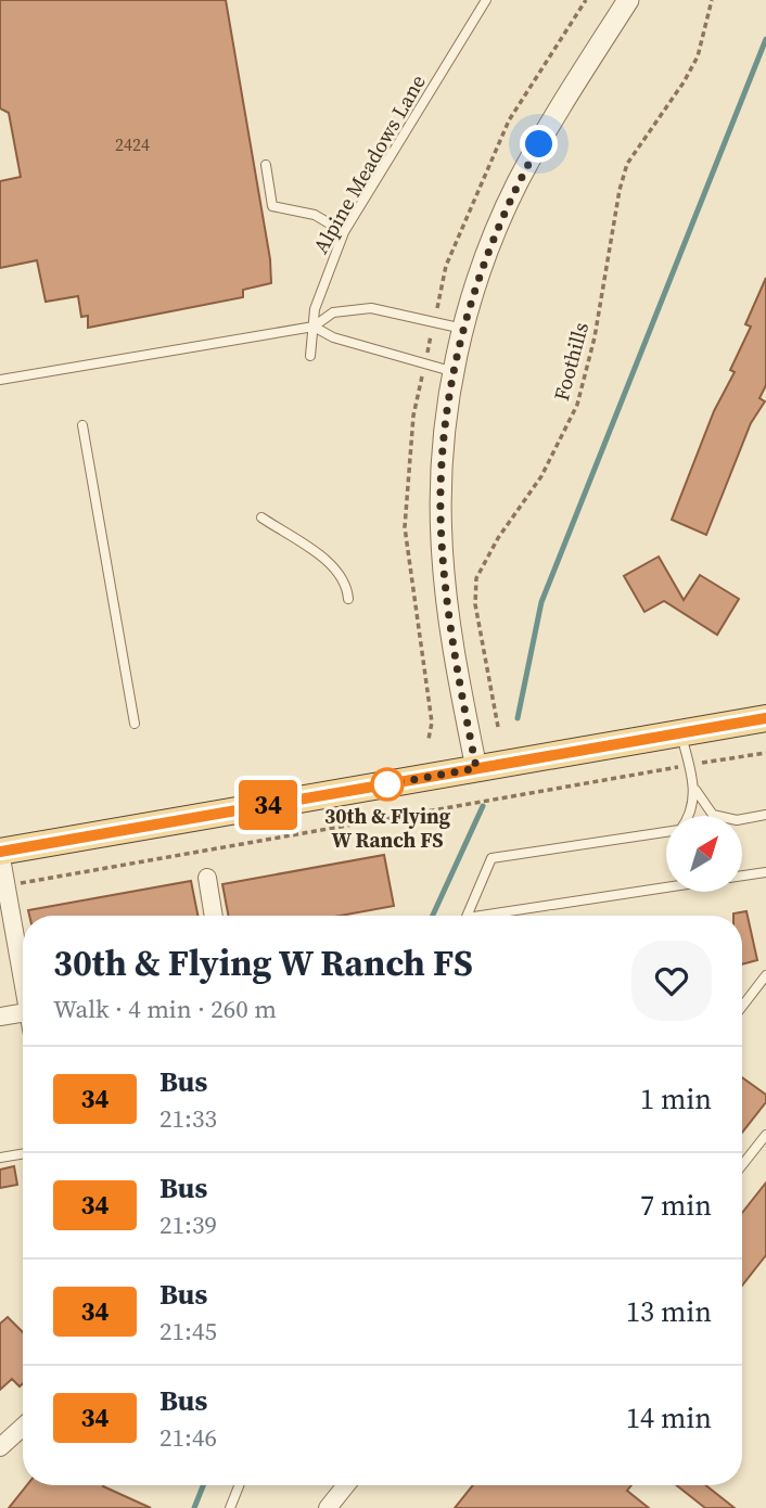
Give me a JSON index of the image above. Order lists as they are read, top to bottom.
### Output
{
  "streets": {
    "lane": ["Alpine Meadows Lane"],
    "path": ["Foothills"]
  },
  "places": ["30th & Flying W Ranch FS"],
  "lines": ["bus line 34"],
  "house_numbers": ["2424"],
  "north": "top right",
  "page": {
    "on_map": "34",
    "heading": ["30th & Flying W Ranch FS", "Walk · 4 min · 260 m"],
    "list": [
      {
        "mark": "34",
        "name": "Bus",
        "note": "21:33",
        "value": "1 min"
      },
      {
        "mark": "34",
        "name": "Bus",
        "note": "21:39",
        "value": "7 min"
      },
      {
        "mark": "34",
        "name": "Bus",
        "note": "21:45",
        "value": "13 min"
      },
      {
        "mark": "34",
        "name": "Bus",
        "note": "21:46",
        "value": "14 min"
      }
    ]
  }
}
